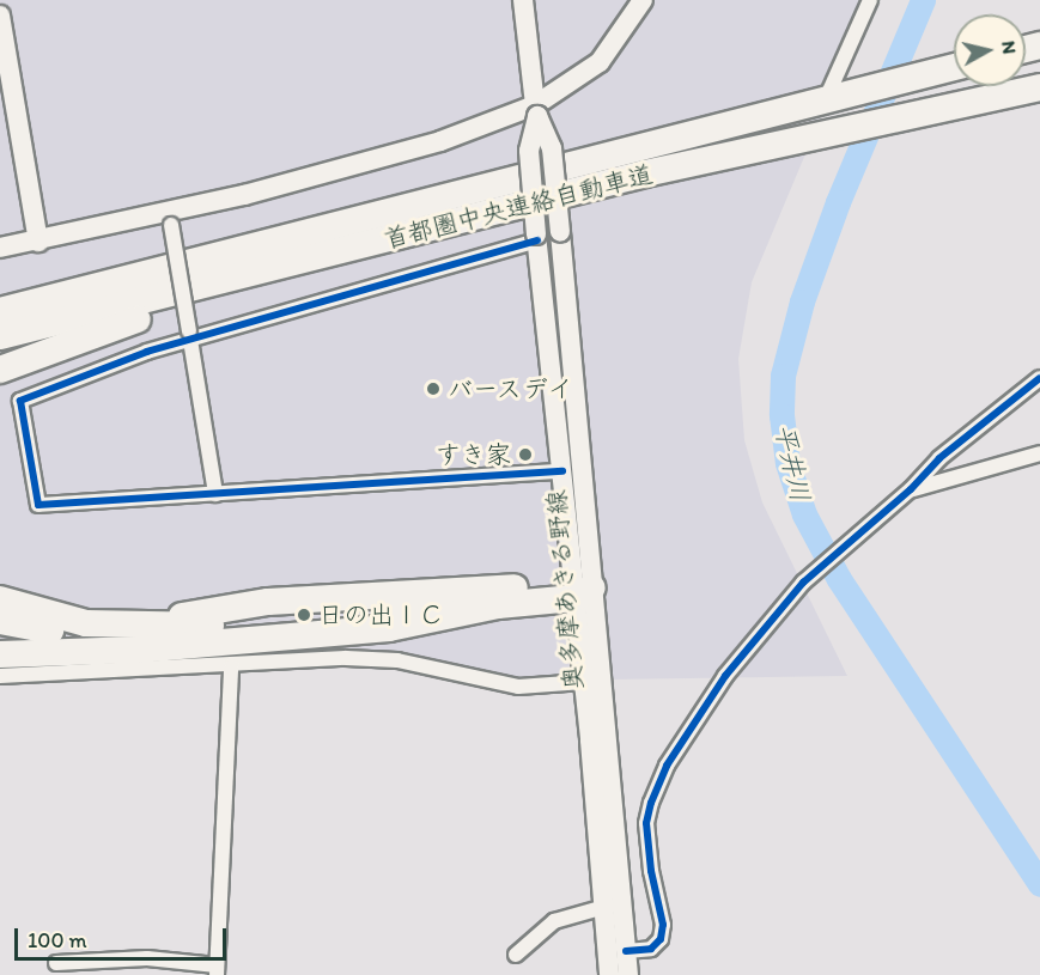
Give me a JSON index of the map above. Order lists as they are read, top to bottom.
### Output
{
  "streets": {
    "highway": ["首都圏中央連絡自動車道"],
    "main road": ["奥多摩あきる野線"]
  },
  "water": ["平井川"],
  "places": ["バースデイ", "すき家", "日の出ＩＣ"],
  "scale_bar": "100 m",
  "north": "right"
}
